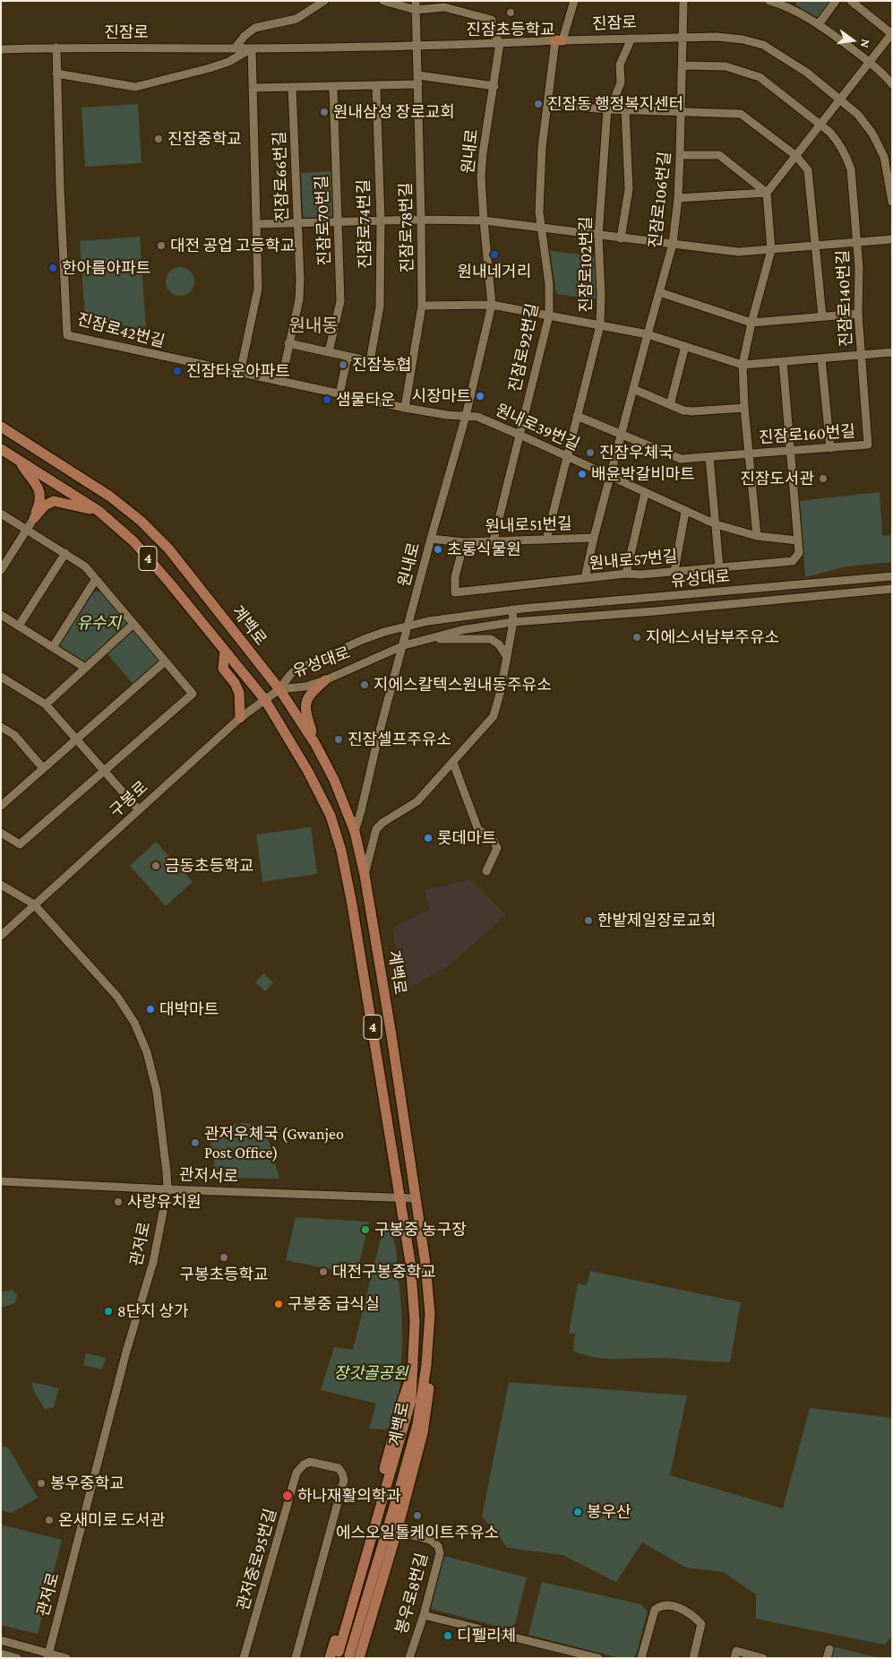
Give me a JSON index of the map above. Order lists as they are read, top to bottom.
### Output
{
  "streets": {
    "main road": ["4", "계백로"],
    "street": [
      "진잠로",
      "원내로",
      "진잠로66번길",
      "진잠로106번길",
      "진잠로70번길",
      "진잠로74번길",
      "진잠로78번길",
      "진잠로102번길",
      "진잠로140번길",
      "진잠로42번길",
      "진잠로92번길",
      "원내로39번길",
      "진잠로160번길",
      "원내로51번길",
      "원내로57번길",
      "유성대로",
      "구봉로",
      "관저서로",
      "관저로",
      "관저중로95번길",
      "봉우로8번길"
    ]
  },
  "crossings": [
    ["진잠로", "원내로"],
    ["진잠로", "진잠로106번길"],
    ["진잠로", "진잠로78번길"],
    ["진잠로", "진잠로102번길"],
    ["진잠로", "진잠로42번길"],
    ["진잠로", "진잠로92번길"],
    ["원내로", "진잠로140번길"],
    ["원내로", "진잠로42번길"],
    ["원내로", "원내로39번길"],
    ["원내로", "원내로51번길"],
    ["원내로", "유성대로"],
    ["원내로", "계백로"],
    ["진잠로66번길", "진잠로42번길"],
    ["진잠로106번길", "진잠로140번길"],
    ["진잠로106번길", "원내로39번길"],
    ["진잠로106번길", "진잠로160번길"],
    ["진잠로106번길", "원내로51번길"],
    ["진잠로106번길", "원내로57번길"],
    ["진잠로78번길", "진잠로42번길"],
    ["진잠로102번길", "진잠로140번길"],
    ["진잠로102번길", "원내로39번길"],
    ["진잠로102번길", "원내로51번길"],
    ["진잠로140번길", "진잠로92번길"],
    ["진잠로140번길", "진잠로160번길"],
    ["진잠로42번길", "원내로39번길"],
    ["진잠로92번길", "원내로39번길"],
    ["진잠로92번길", "원내로51번길"],
    ["원내로39번길", "진잠로160번길"],
    ["원내로39번길", "원내로57번길"],
    ["원내로51번길", "원내로57번길"],
    ["유성대로", "계백로"],
    ["유성대로", "구봉로"],
    ["계백로", "구봉로"],
    ["계백로", "관저서로"],
    ["구봉로", "관저로"],
    ["관저서로", "관저로"]
  ],
  "districts": ["원내동"],
  "parks": ["유수지", "장갓골공원"],
  "places": [
    "진잠초등학교",
    "진잠동 행정복지센터",
    "원내삼성 장로교회",
    "진잠중학교",
    "대전 공업 고등학교",
    "원내네거리",
    "한아름아파트",
    "진잠농협",
    "진잠타운아파트",
    "시장마트",
    "샘물타운",
    "진잠우체국",
    "배윤박갈비마트",
    "진잠도서관",
    "초롱식물원",
    "지에스서남부주유소",
    "지에스칼텍스원내동주유소",
    "진잠셀프주유소",
    "롯데마트",
    "금동초등학교",
    "한밭제일장로교회",
    "대박마트",
    "관저우체국 (Gwanjeo Post Office)",
    "사랑유치원",
    "구봉중 농구장",
    "구봉초등학교",
    "대전구봉중학교",
    "구봉중 급식실",
    "8단지 상가",
    "봉우중학교",
    "하나재활의학과",
    "봉우산",
    "에스오일톨케이트주유소",
    "온새미로 도서관",
    "디펠리체"
  ],
  "north": "right"
}
